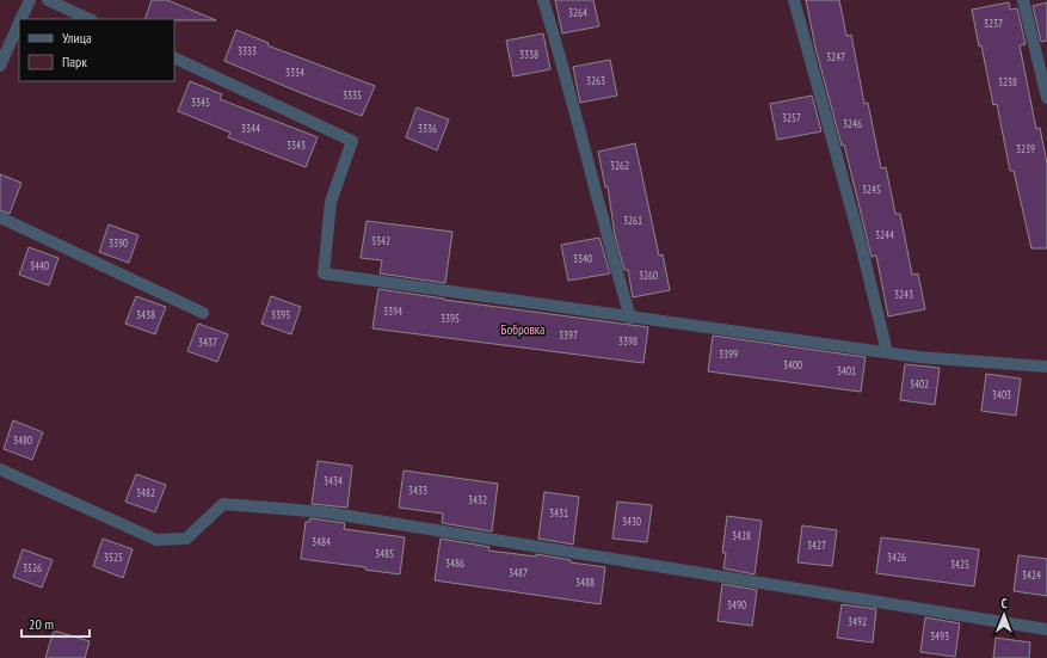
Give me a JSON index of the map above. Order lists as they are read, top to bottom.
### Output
{
  "parks": ["Бобровка"],
  "house_numbers": [
    "3264",
    "3237",
    "3333",
    "3338",
    "3247",
    "3334",
    "3263",
    "3238",
    "3335",
    "3345",
    "3257",
    "3246",
    "3344",
    "3336",
    "3343",
    "3239",
    "3262",
    "3245",
    "3261",
    "3244",
    "3342",
    "3390",
    "3340",
    "3440",
    "3260",
    "3243",
    "3394",
    "3438",
    "3393",
    "3395",
    "3397",
    "3398",
    "3437",
    "3399",
    "3400",
    "3401",
    "3402",
    "3403",
    "3480",
    "3434",
    "3433",
    "3482",
    "3432",
    "3431",
    "3430",
    "3428",
    "3484",
    "3427",
    "3485",
    "3525",
    "3426",
    "3486",
    "3425",
    "3526",
    "3487",
    "3424",
    "3488",
    "3490",
    "3492",
    "3493"
  ],
  "legend": ["Улица", "Парк"],
  "scale_bar": "20 m",
  "north": "top"
}
